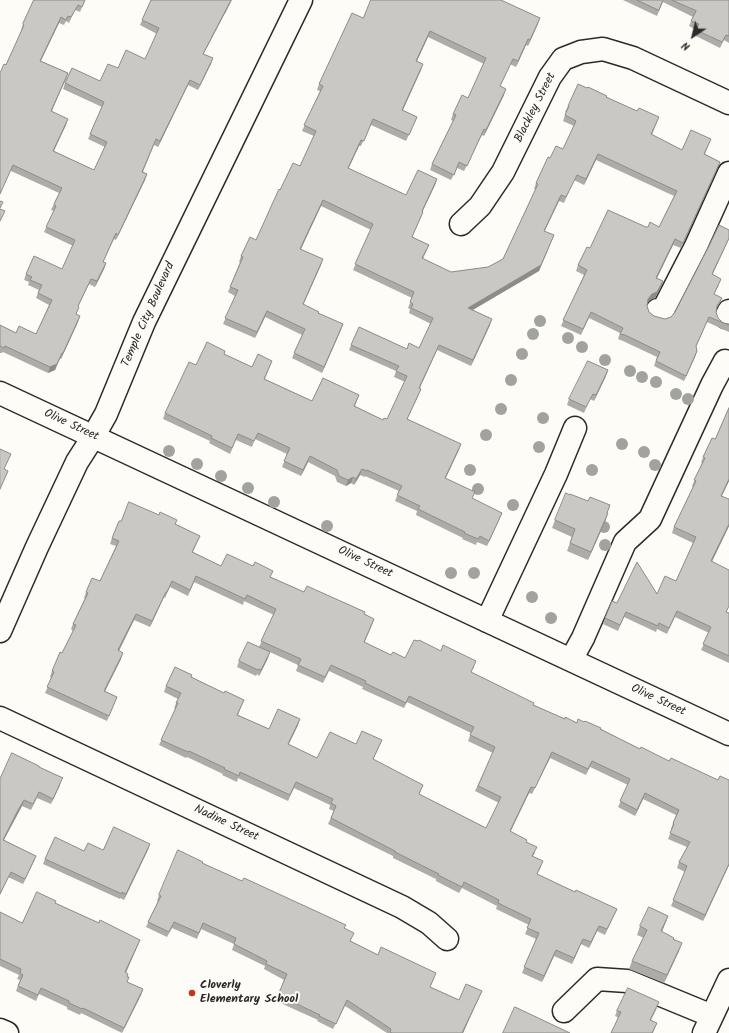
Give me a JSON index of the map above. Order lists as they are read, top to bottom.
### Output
{
  "streets": {
    "street": [
      "Blackley Street",
      "Temple City Boulevard",
      "Olive Street",
      "Nadine Street"
    ]
  },
  "crossings": [
    ["Temple City Boulevard", "Olive Street"]
  ],
  "places": ["Cloverly Elementary School"],
  "north": "bottom left"
}
